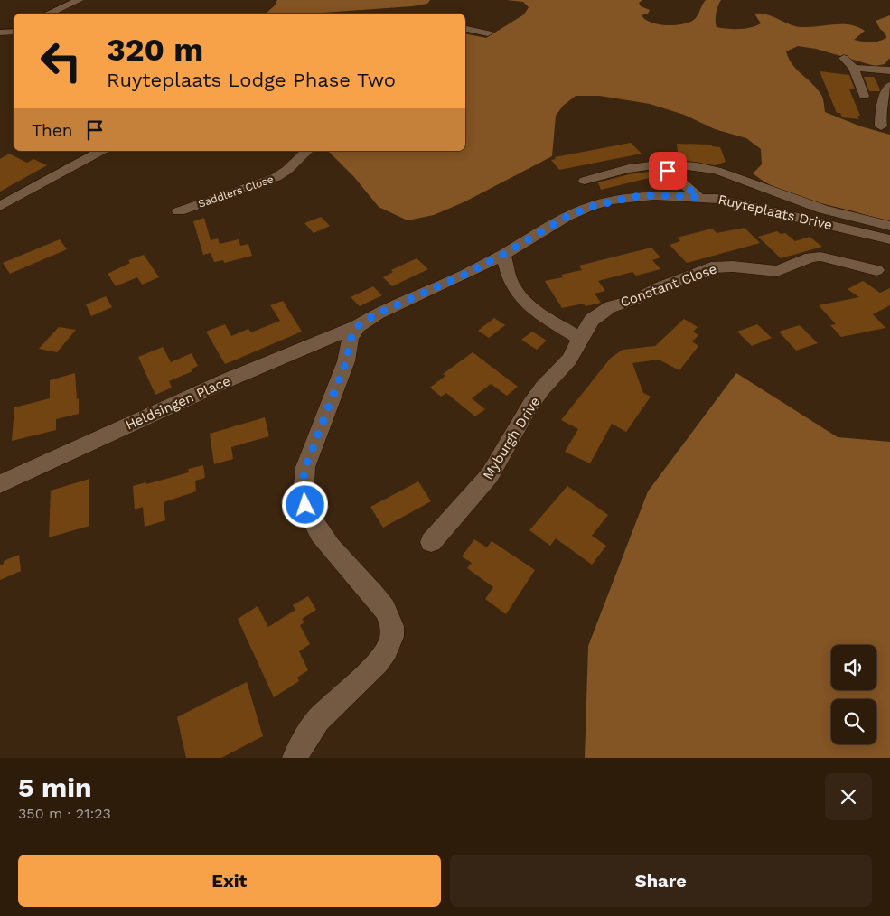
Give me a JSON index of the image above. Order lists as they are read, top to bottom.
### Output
{
  "streets": {
    "street": [
      "Saddlers Close",
      "Ruyteplaats Drive",
      "Constant Close",
      "Heldsingen Place",
      "Myburgh Drive"
    ]
  },
  "crossings": [
    ["Ruyteplaats Drive", "Heldsingen Place"],
    ["Constant Close", "Myburgh Drive"]
  ],
  "page": {
    "turn": ["320 m", "Ruyteplaats Lodge Phase Two"],
    "then": "Then",
    "heading": ["5 min", "350 m · 21:23"],
    "buttons": ["Exit", "Share"]
  }
}
